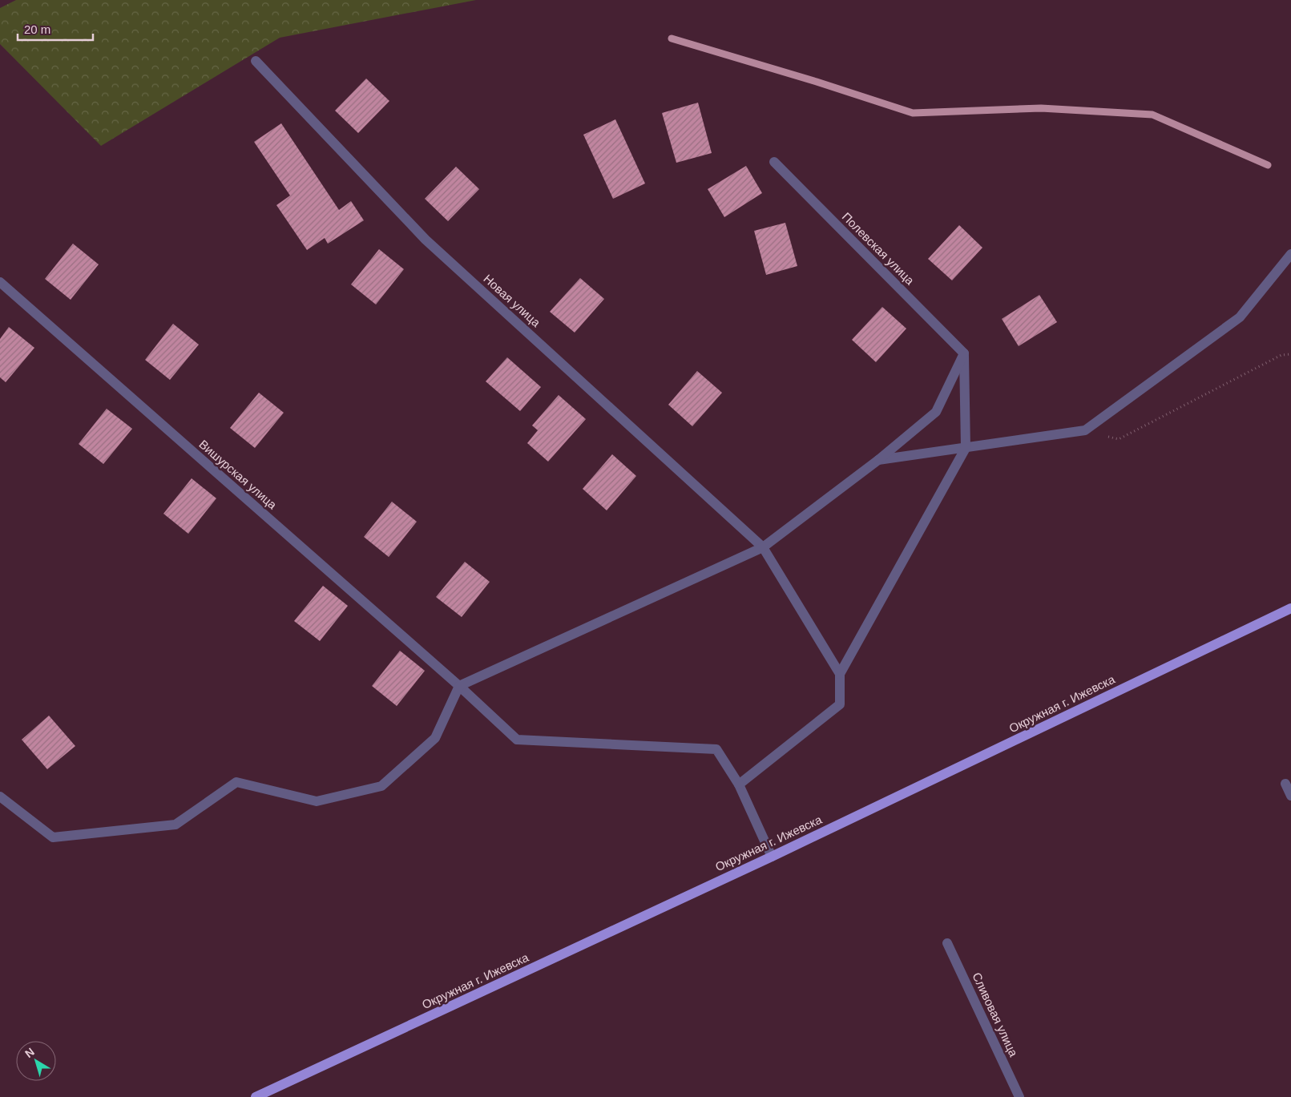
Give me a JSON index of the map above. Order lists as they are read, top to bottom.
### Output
{
  "streets": {
    "main road": ["Окружная г. Ижевска"],
    "street": [
      "Полевская улица",
      "Новая улица",
      "Вишурская улица",
      "Сливовая улица"
    ]
  },
  "scale_bar": "20 m",
  "north": "top left"
}
